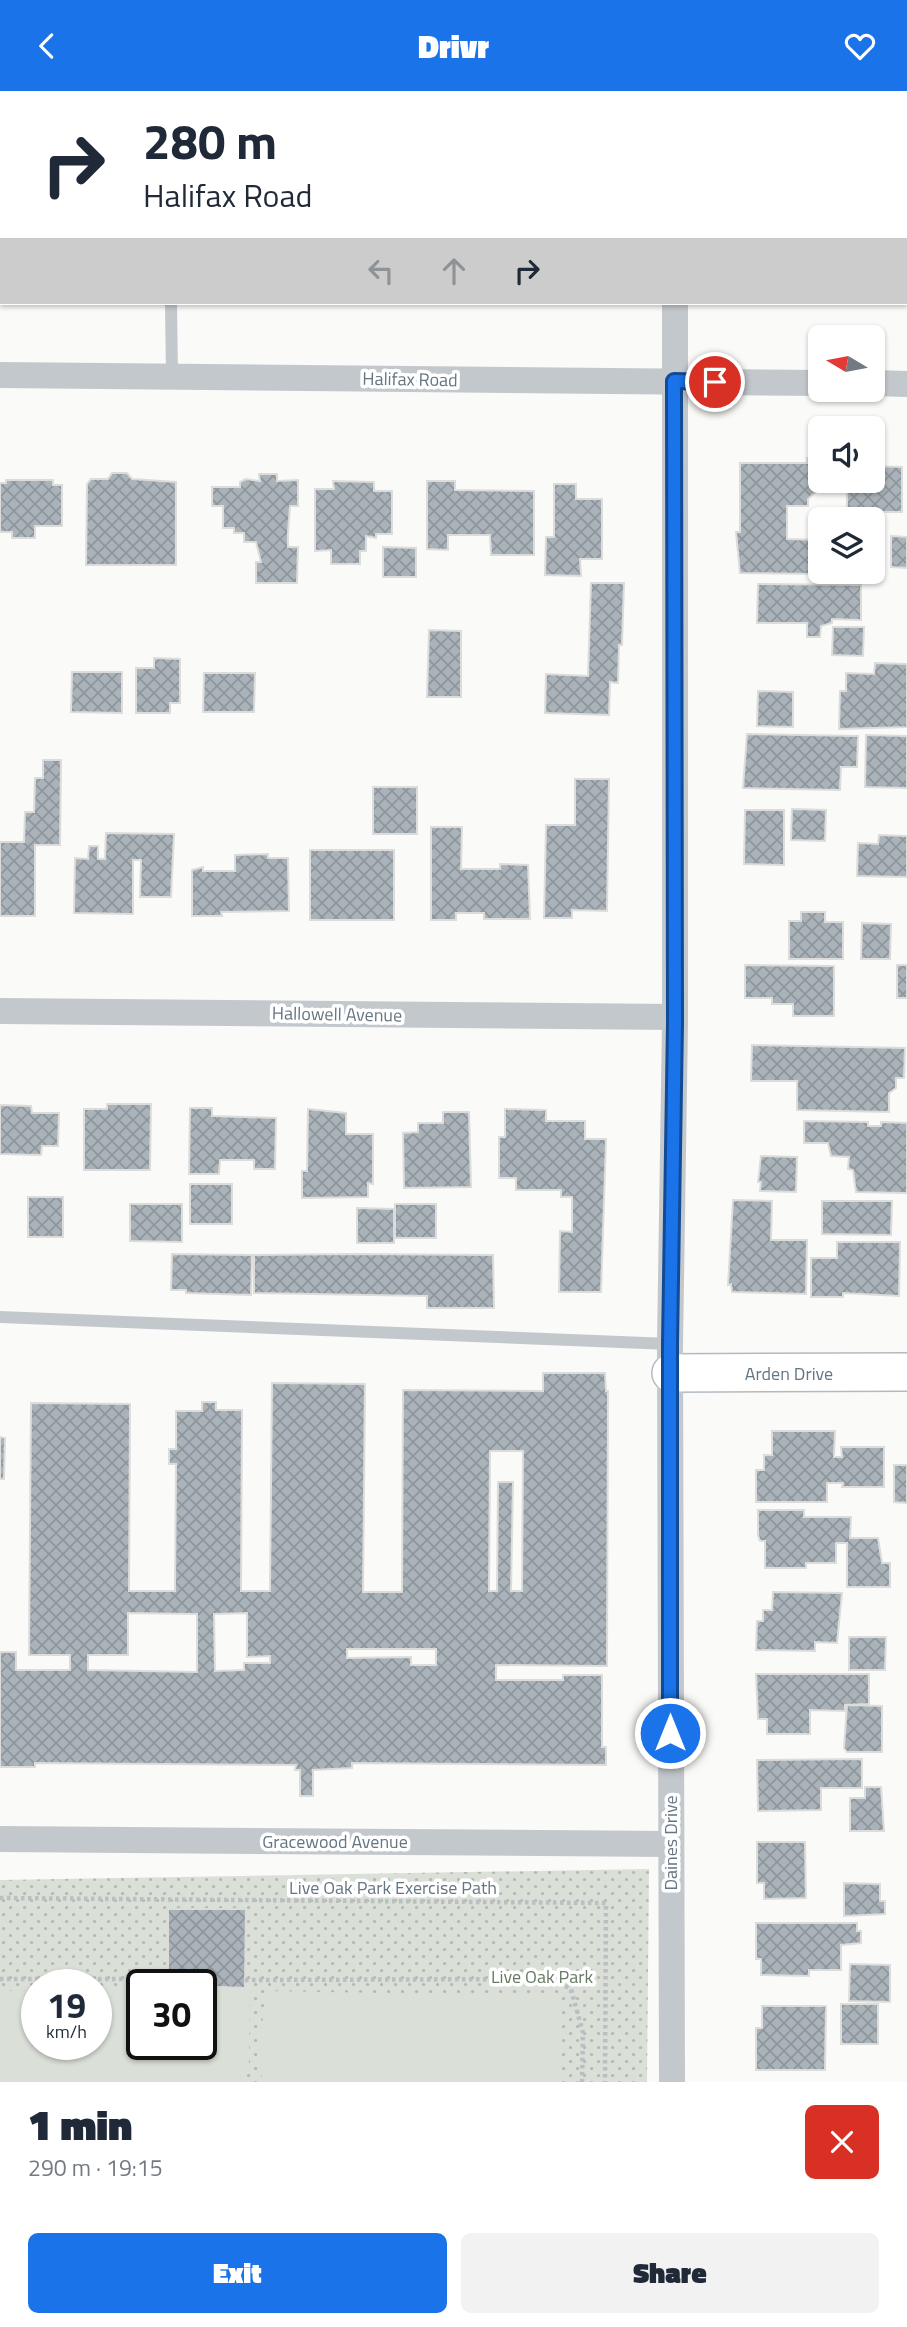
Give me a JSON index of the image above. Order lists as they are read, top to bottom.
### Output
{
  "streets": {
    "street": [
      "Halifax Road",
      "Hallowell Avenue",
      "Arden Drive",
      "Gracewood Avenue",
      "Daines Drive"
    ],
    "path": ["Live Oak Park Exercise Path"]
  },
  "crossings": [
    ["Halifax Road", "Daines Drive"],
    ["Hallowell Avenue", "Daines Drive"],
    ["Arden Drive", "Daines Drive"],
    ["Gracewood Avenue", "Daines Drive"]
  ],
  "parks": ["Live Oak Park"],
  "north": "left",
  "page": {
    "header": "Drivr",
    "turn": ["280 m", "Halifax Road"],
    "speed": "19 km/h",
    "limit": "30",
    "heading": ["1 min", "290 m · 19:15"],
    "buttons": ["Exit", "Share"]
  }
}
